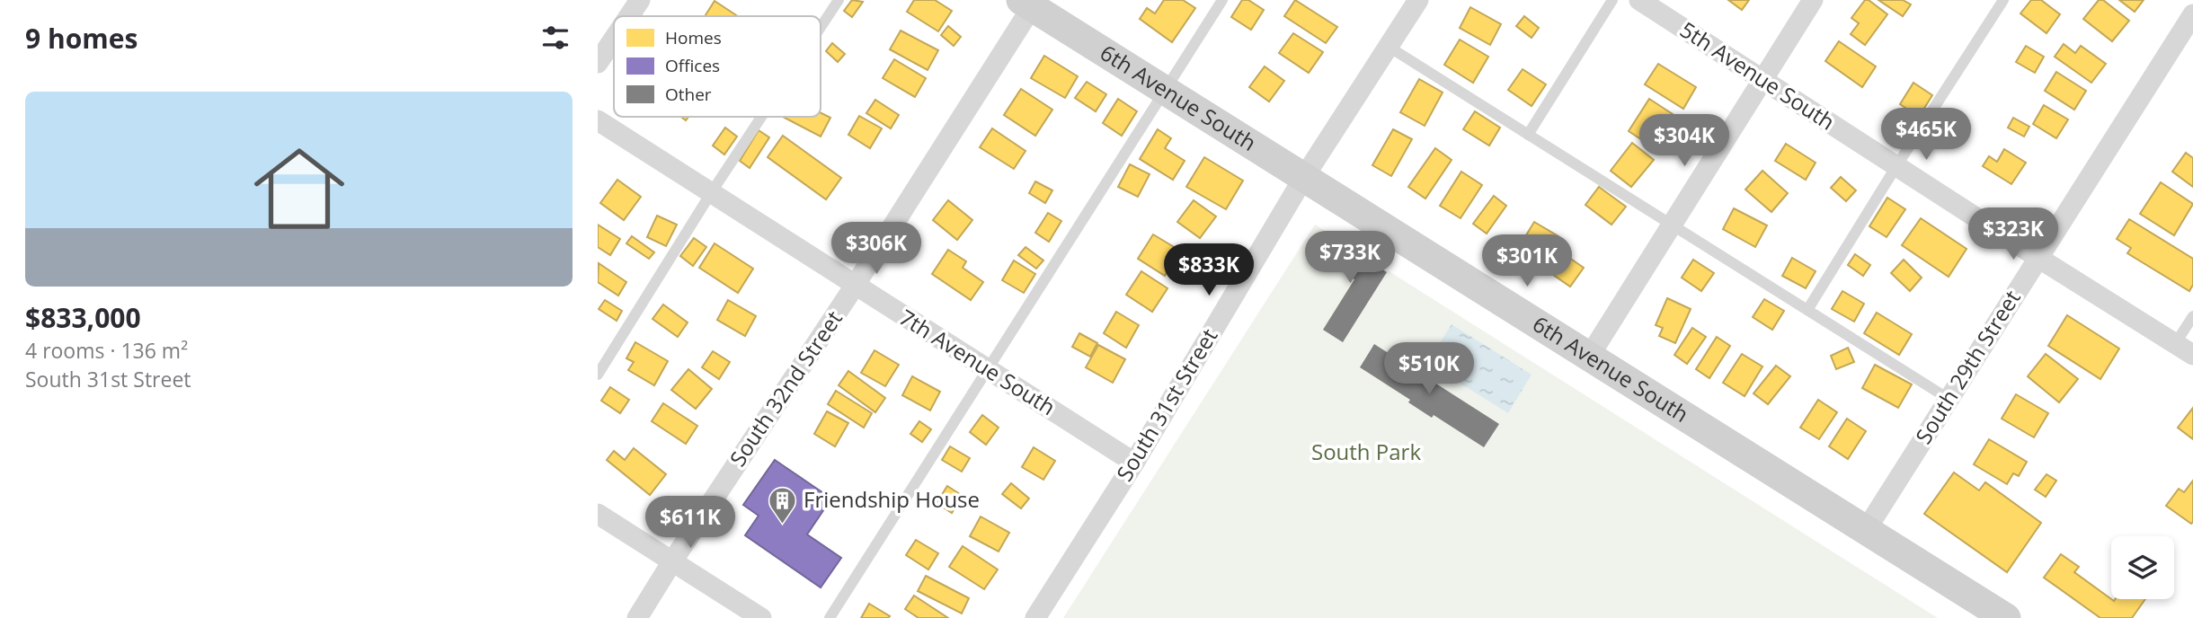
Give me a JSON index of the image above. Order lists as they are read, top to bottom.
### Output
{
  "streets": {
    "street": [
      "5th Avenue South",
      "6th Avenue South",
      "7th Avenue South",
      "South 29th Street",
      "South 32nd Street",
      "South 31st Street"
    ]
  },
  "crossings": [
    ["5th Avenue South", "South 29th Street"],
    ["6th Avenue South", "South 29th Street"],
    ["6th Avenue South", "South 32nd Street"],
    ["6th Avenue South", "South 31st Street"],
    ["7th Avenue South", "South 32nd Street"],
    ["7th Avenue South", "South 31st Street"]
  ],
  "parks": ["South Park"],
  "places": {
    "building": ["Friendship House"]
  },
  "legend": ["Homes", "Offices", "Other"],
  "page": {
    "heading": "9 homes",
    "list": [
      {
        "name": "$833,000",
        "note": "4 rooms · 136 m² · South 31st Street"
      }
    ],
    "price": [
      "$465K",
      "$304K",
      "$323K",
      "$306K",
      "$733K",
      "$301K",
      "$833K",
      "$510K",
      "$611K"
    ]
  }
}
